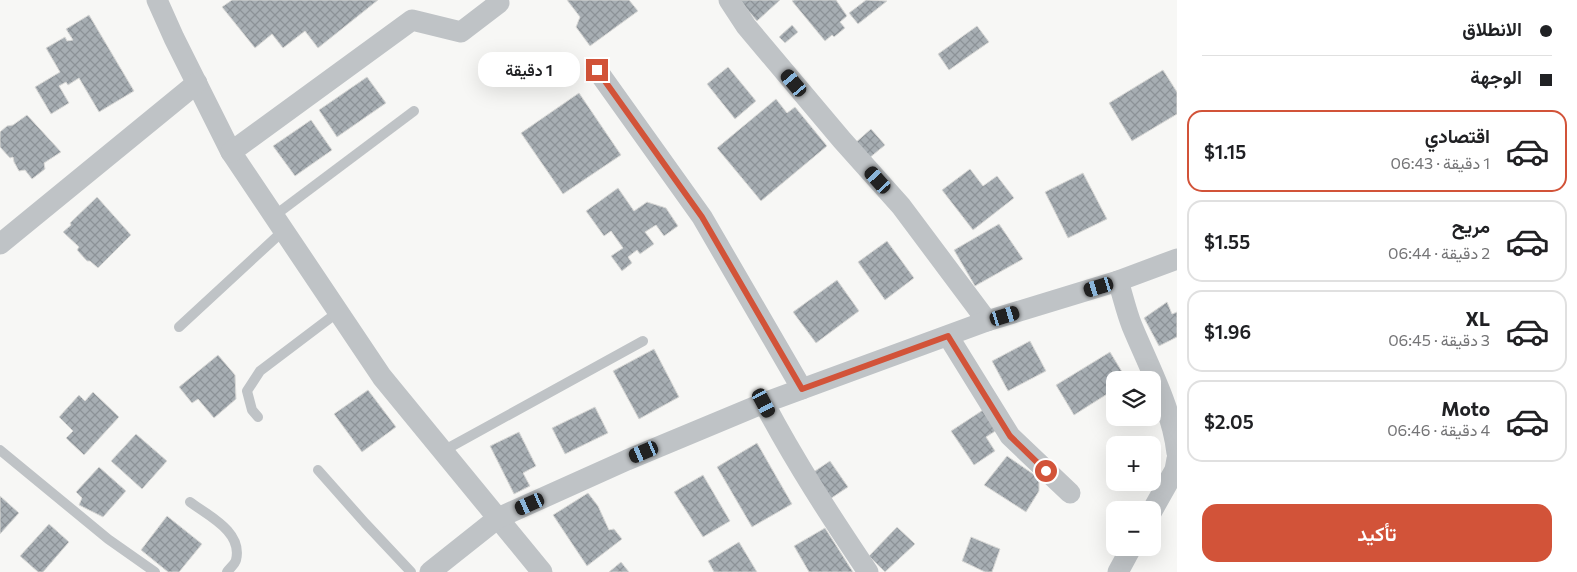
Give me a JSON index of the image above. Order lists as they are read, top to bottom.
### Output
{
  "page": {
    "banner": ["الانطلاق", "الوجهة"],
    "bubble": "1 دقيقة",
    "list": [
      {
        "name": "اقتصادي",
        "note": "1 دقيقة · 06:43",
        "value": "$1.15"
      },
      {
        "name": "مريح",
        "note": "2 دقيقة · 06:44",
        "value": "$1.55"
      },
      {
        "name": "XL",
        "note": "3 دقيقة · 06:45",
        "value": "$1.96"
      },
      {
        "name": "Moto",
        "note": "4 دقيقة · 06:46",
        "value": "$2.05"
      }
    ],
    "map_buttons": ["+", "−"],
    "buttons": "تأكيد"
  }
}
